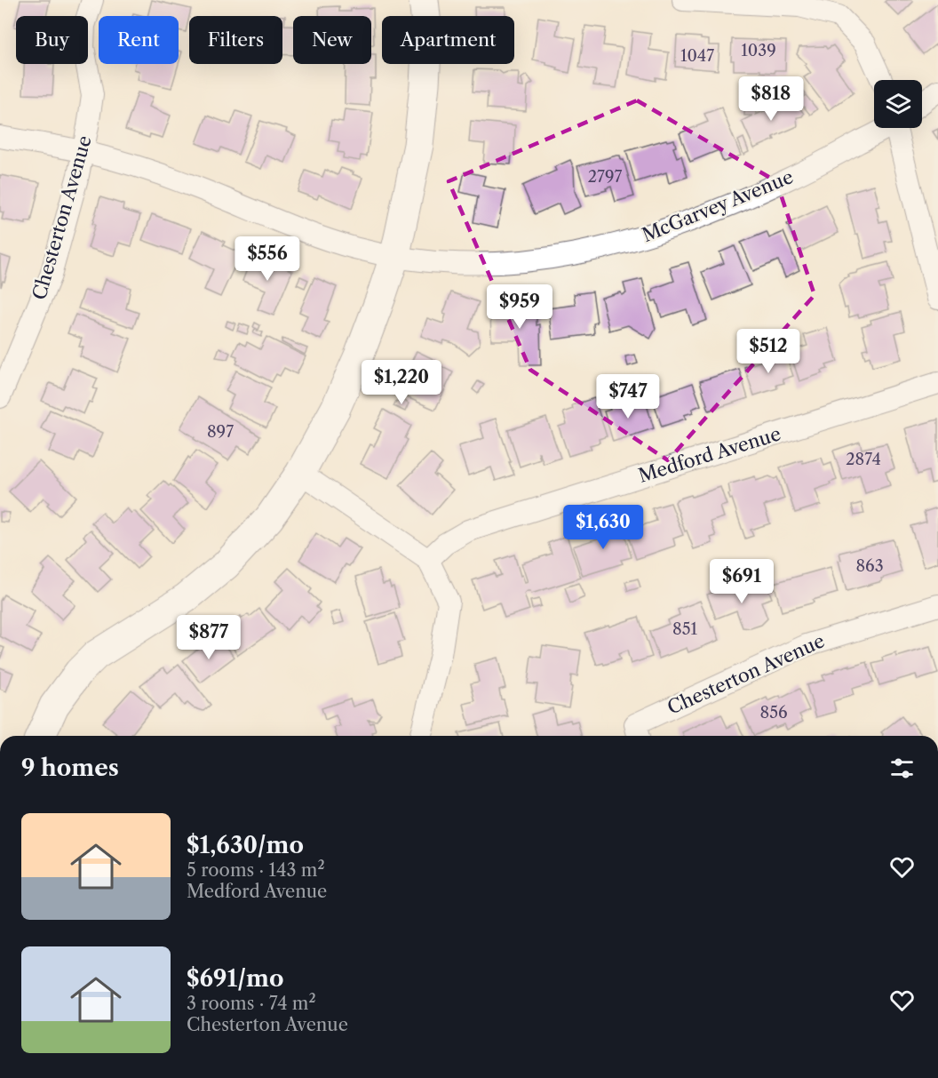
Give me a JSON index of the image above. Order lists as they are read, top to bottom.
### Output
{
  "streets": {
    "street": ["McGarvey Avenue", "Chesterton Avenue", "Medford Avenue"]
  },
  "crossings": [
    ["McGarvey Avenue", "Chesterton Avenue"]
  ],
  "house_numbers": [
    "1039",
    "1047",
    "2797",
    "897",
    "2874",
    "863",
    "851",
    "856"
  ],
  "page": {
    "chip": [
      "Buy",
      "Rent",
      "Filters",
      "New",
      "Apartment"
    ],
    "price": [
      "$818",
      "$556",
      "$959",
      "$512",
      "$1,220",
      "$747",
      "$1,630",
      "$691",
      "$877"
    ],
    "heading": "9 homes",
    "list": [
      {
        "name": "$1,630/mo",
        "note": "5 rooms · 143 m² · Medford Avenue"
      },
      {
        "name": "$691/mo",
        "note": "3 rooms · 74 m² · Chesterton Avenue"
      }
    ]
  }
}
